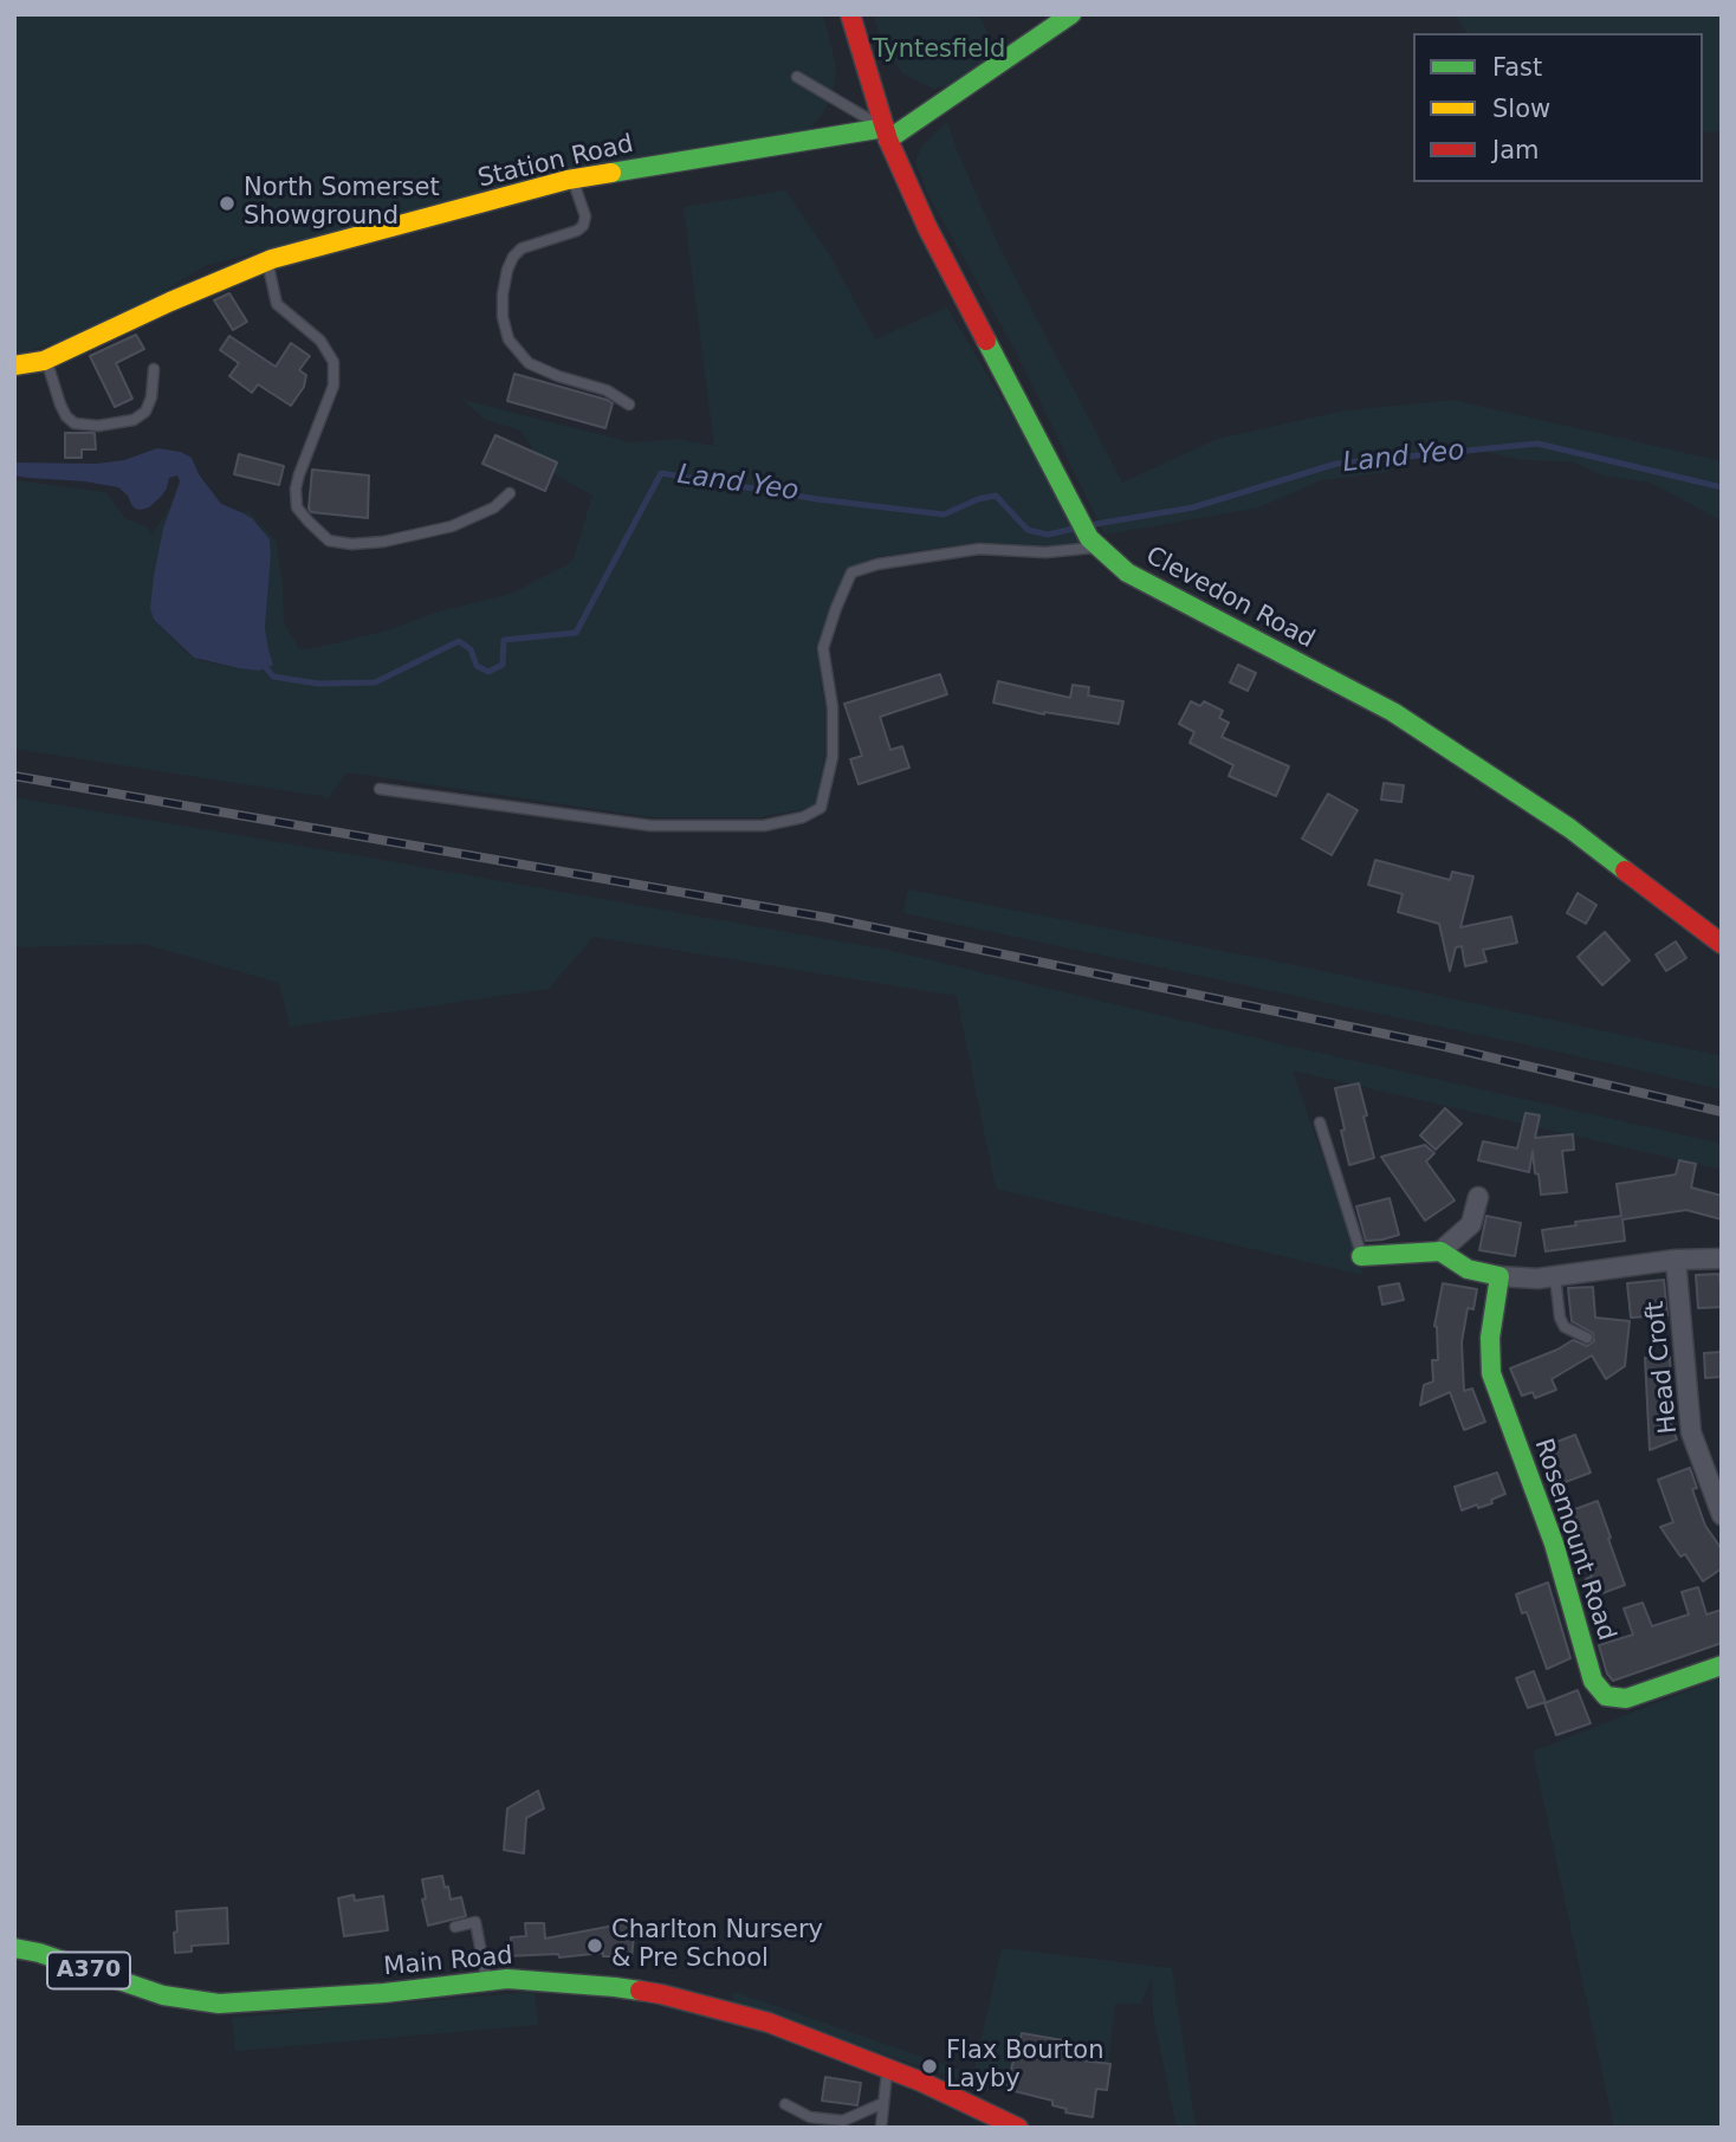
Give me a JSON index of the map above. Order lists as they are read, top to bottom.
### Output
{
  "streets": {
    "main road": [
      "Station Road",
      "Clevedon Road",
      "Rosemount Road",
      "Main Road",
      "A370"
    ],
    "street": ["Head Croft"]
  },
  "crossings": [
    ["Station Road", "Clevedon Road"]
  ],
  "water": ["Land Yeo"],
  "parks": ["Tyntesfield"],
  "places": ["North Somerset Showground", "Charlton Nursery & Pre School", "Flax Bourton Layby"],
  "legend": ["Fast", "Slow", "Jam"]
}
